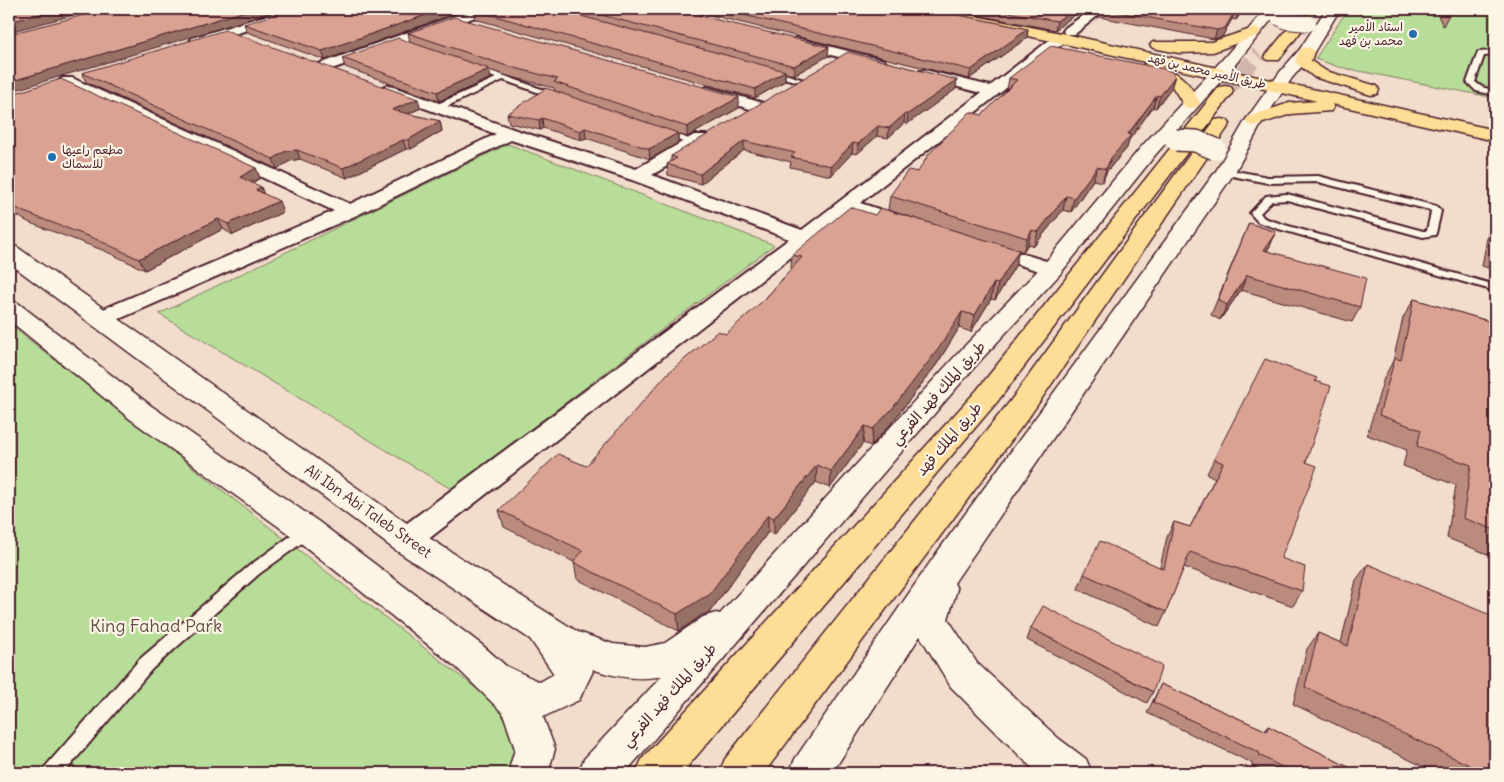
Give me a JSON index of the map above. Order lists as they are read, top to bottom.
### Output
{
  "streets": {
    "highway": ["طريق الأمير محمد بن فهد", "طريق الملك فهد"],
    "main road": ["طريق الملك فهد الفرعي", "Ali Ibn Abi Taleb Street"]
  },
  "crossings": [
    ["طريق الأمير محمد بن فهد", "طريق الملك فهد الفرعي"],
    ["طريق الأمير محمد بن فهد", "طريق الملك فهد"],
    ["طريق الملك فهد الفرعي", "طريق الملك فهد"],
    ["طريق الملك فهد الفرعي", "Ali Ibn Abi Taleb Street"]
  ],
  "parks": ["King Fahad Park"],
  "places": ["استاد الأمير محمد بن فهد", "مطعم راعيها للاسماك"]
}
